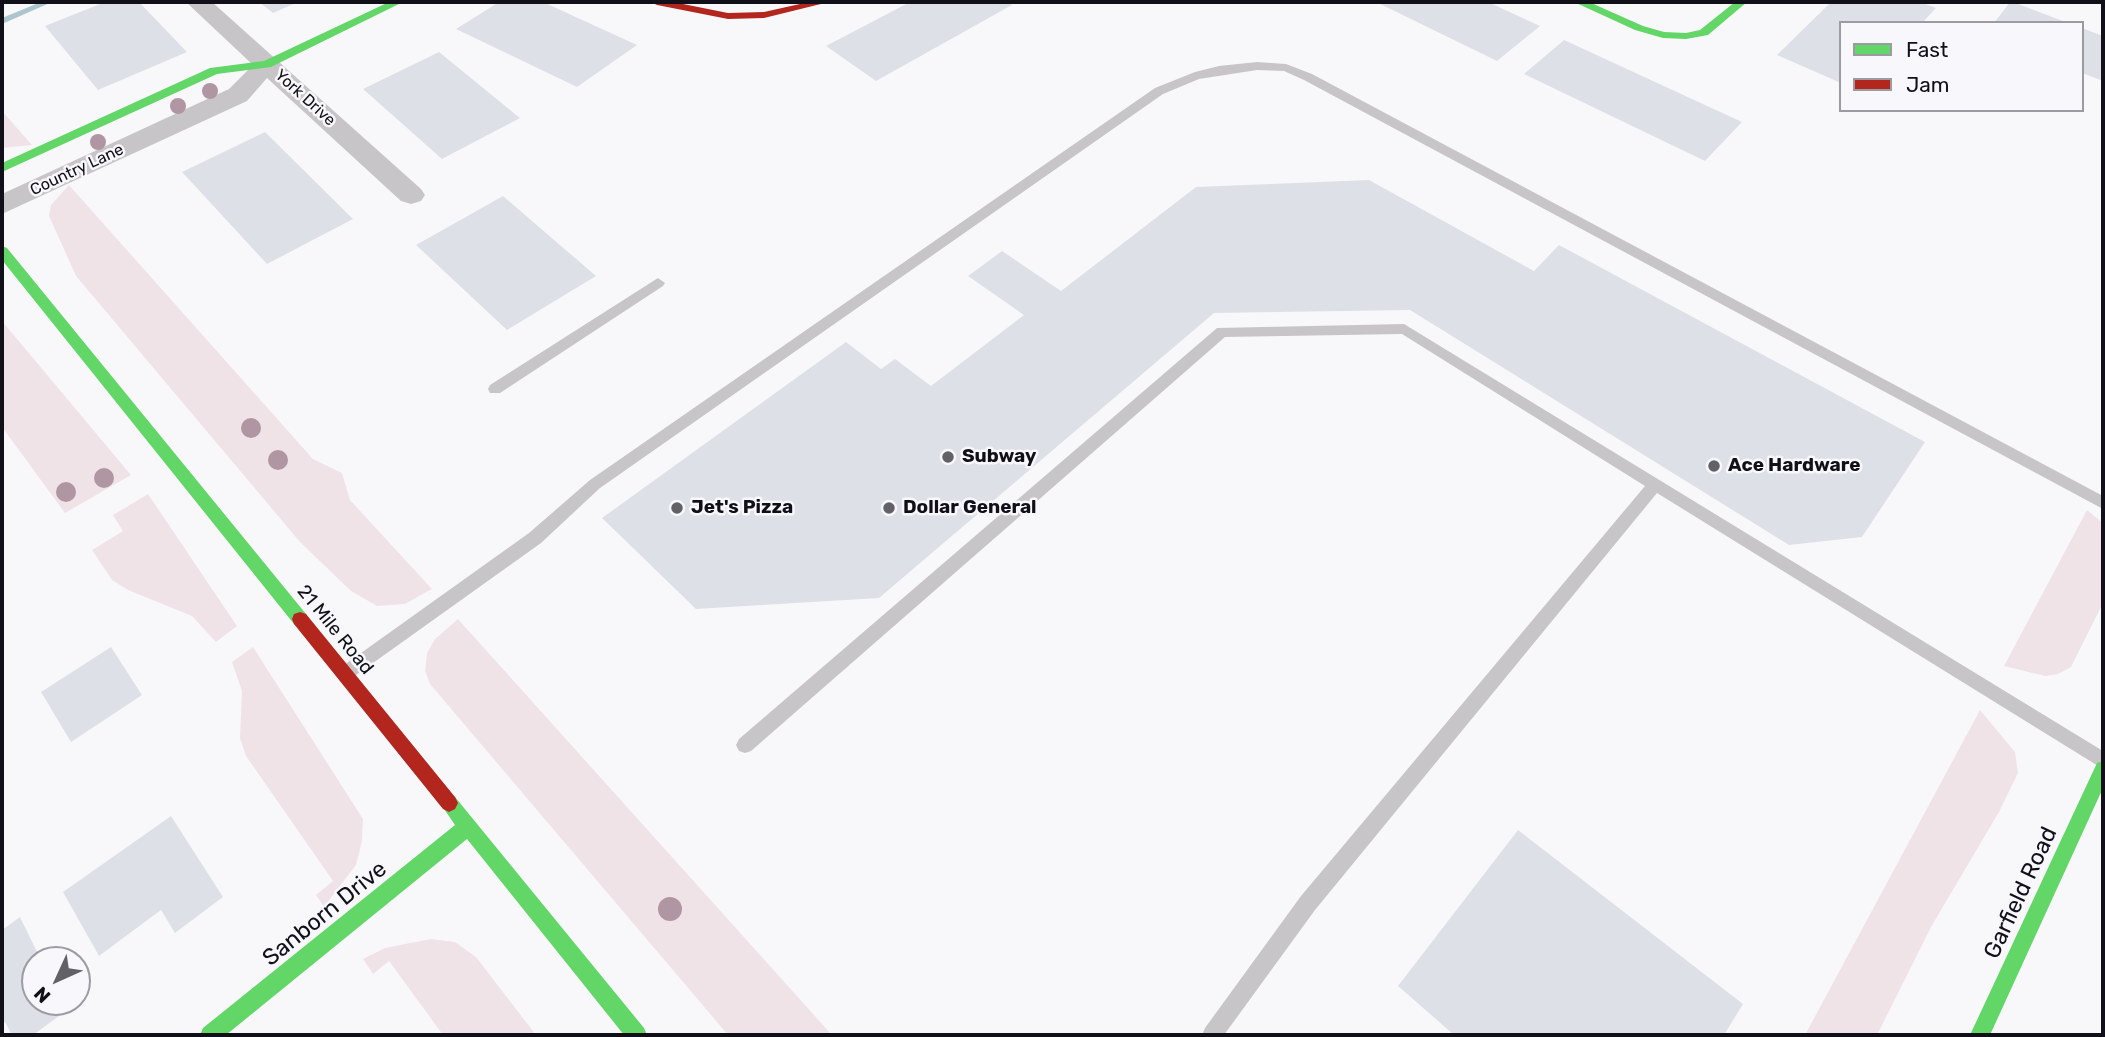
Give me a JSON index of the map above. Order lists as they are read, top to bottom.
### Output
{
  "streets": {
    "street": [
      "York Drive",
      "Country Lane",
      "21 Mile Road",
      "Garfield Road",
      "Sanborn Drive"
    ]
  },
  "crossings": [
    ["York Drive", "Country Lane"],
    ["21 Mile Road", "Sanborn Drive"]
  ],
  "places": [
    "Subway",
    "Ace Hardware",
    "Jet's Pizza",
    "Dollar General"
  ],
  "legend": ["Fast", "Jam"],
  "north": "bottom left"
}
